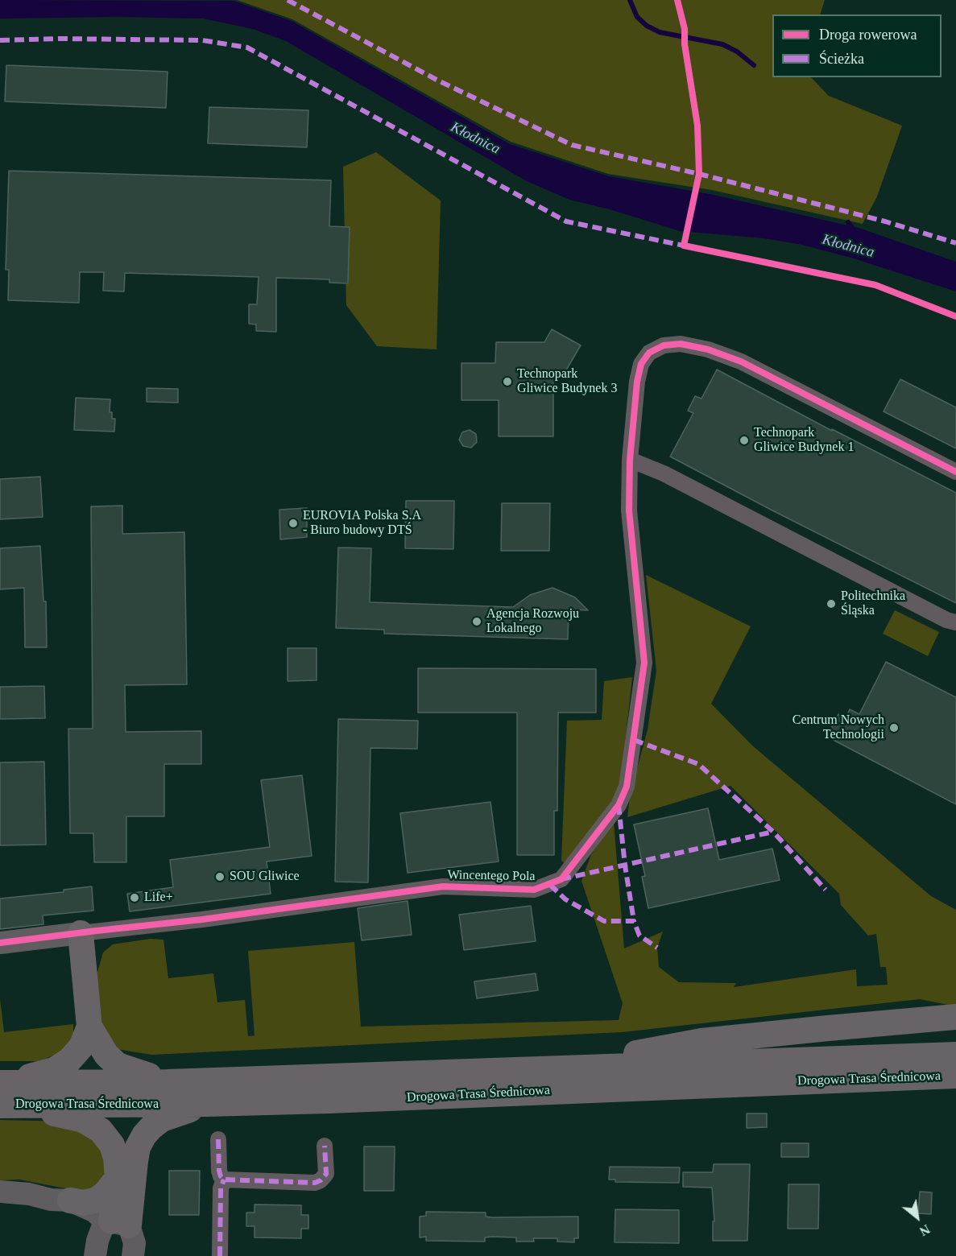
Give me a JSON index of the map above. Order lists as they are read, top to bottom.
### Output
{
  "streets": {
    "main road": ["Drogowa Trasa Średnicowa"],
    "street": ["Wincentego Pola"]
  },
  "water": ["Kłodnica"],
  "places": [
    "Technopark Gliwice Budynek 3",
    "Technopark Gliwice Budynek 1",
    "EUROVIA Polska S.A - Biuro budowy DTŚ",
    "Politechnika Śląska",
    "Agencja Rozwoju Lokalnego",
    "Centrum Nowych Technologii",
    "SOU Gliwice",
    "Life+"
  ],
  "legend": ["Droga rowerowa", "Ścieżka"],
  "north": "bottom right"
}
